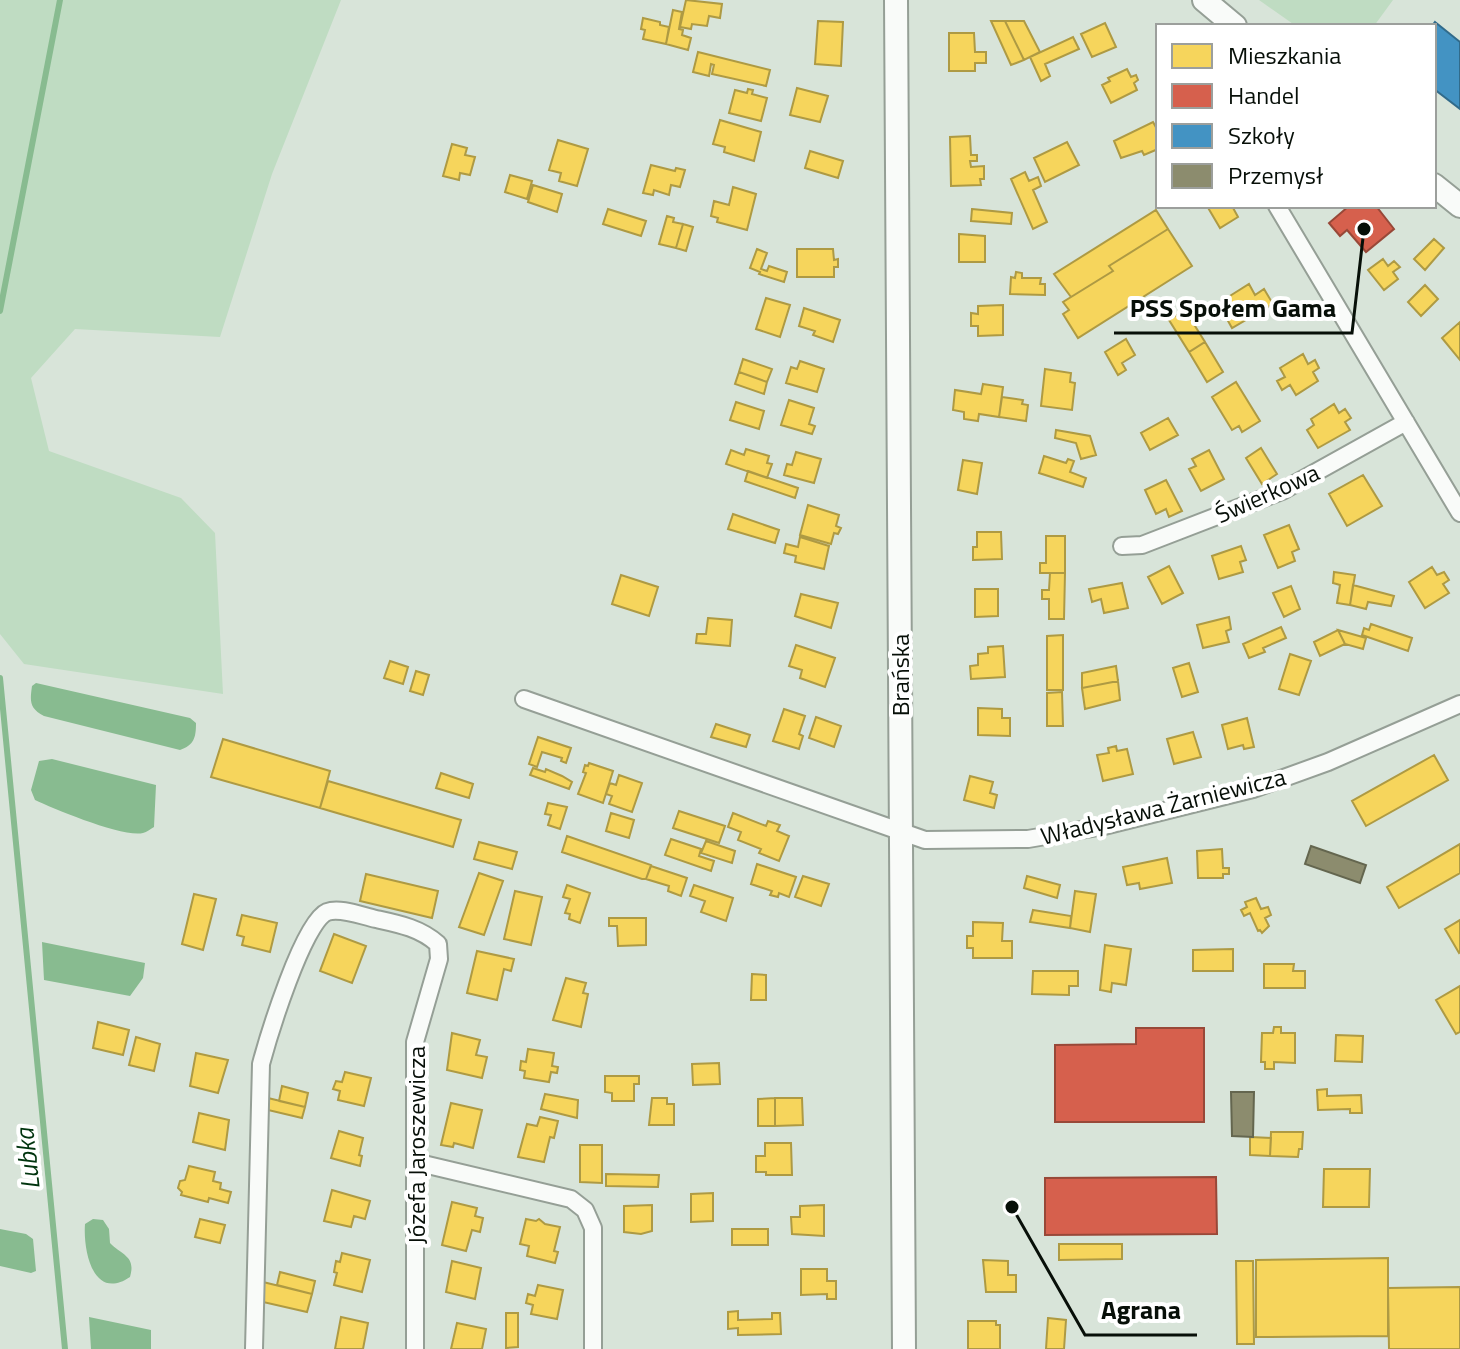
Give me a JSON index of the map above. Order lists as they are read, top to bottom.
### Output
{
  "streets": {
    "street": [
      "Świerkowa",
      "Brańska",
      "Władysława Żarniewicza",
      "Józefa Jaroszewicza"
    ]
  },
  "crossings": [
    ["Brańska", "Władysława Żarniewicza"]
  ],
  "water": ["Lubka"],
  "places": ["PSS Społem Gama", "Agrana"],
  "legend": [
    "Mieszkania",
    "Handel",
    "Szkoły",
    "Przemysł"
  ]
}
